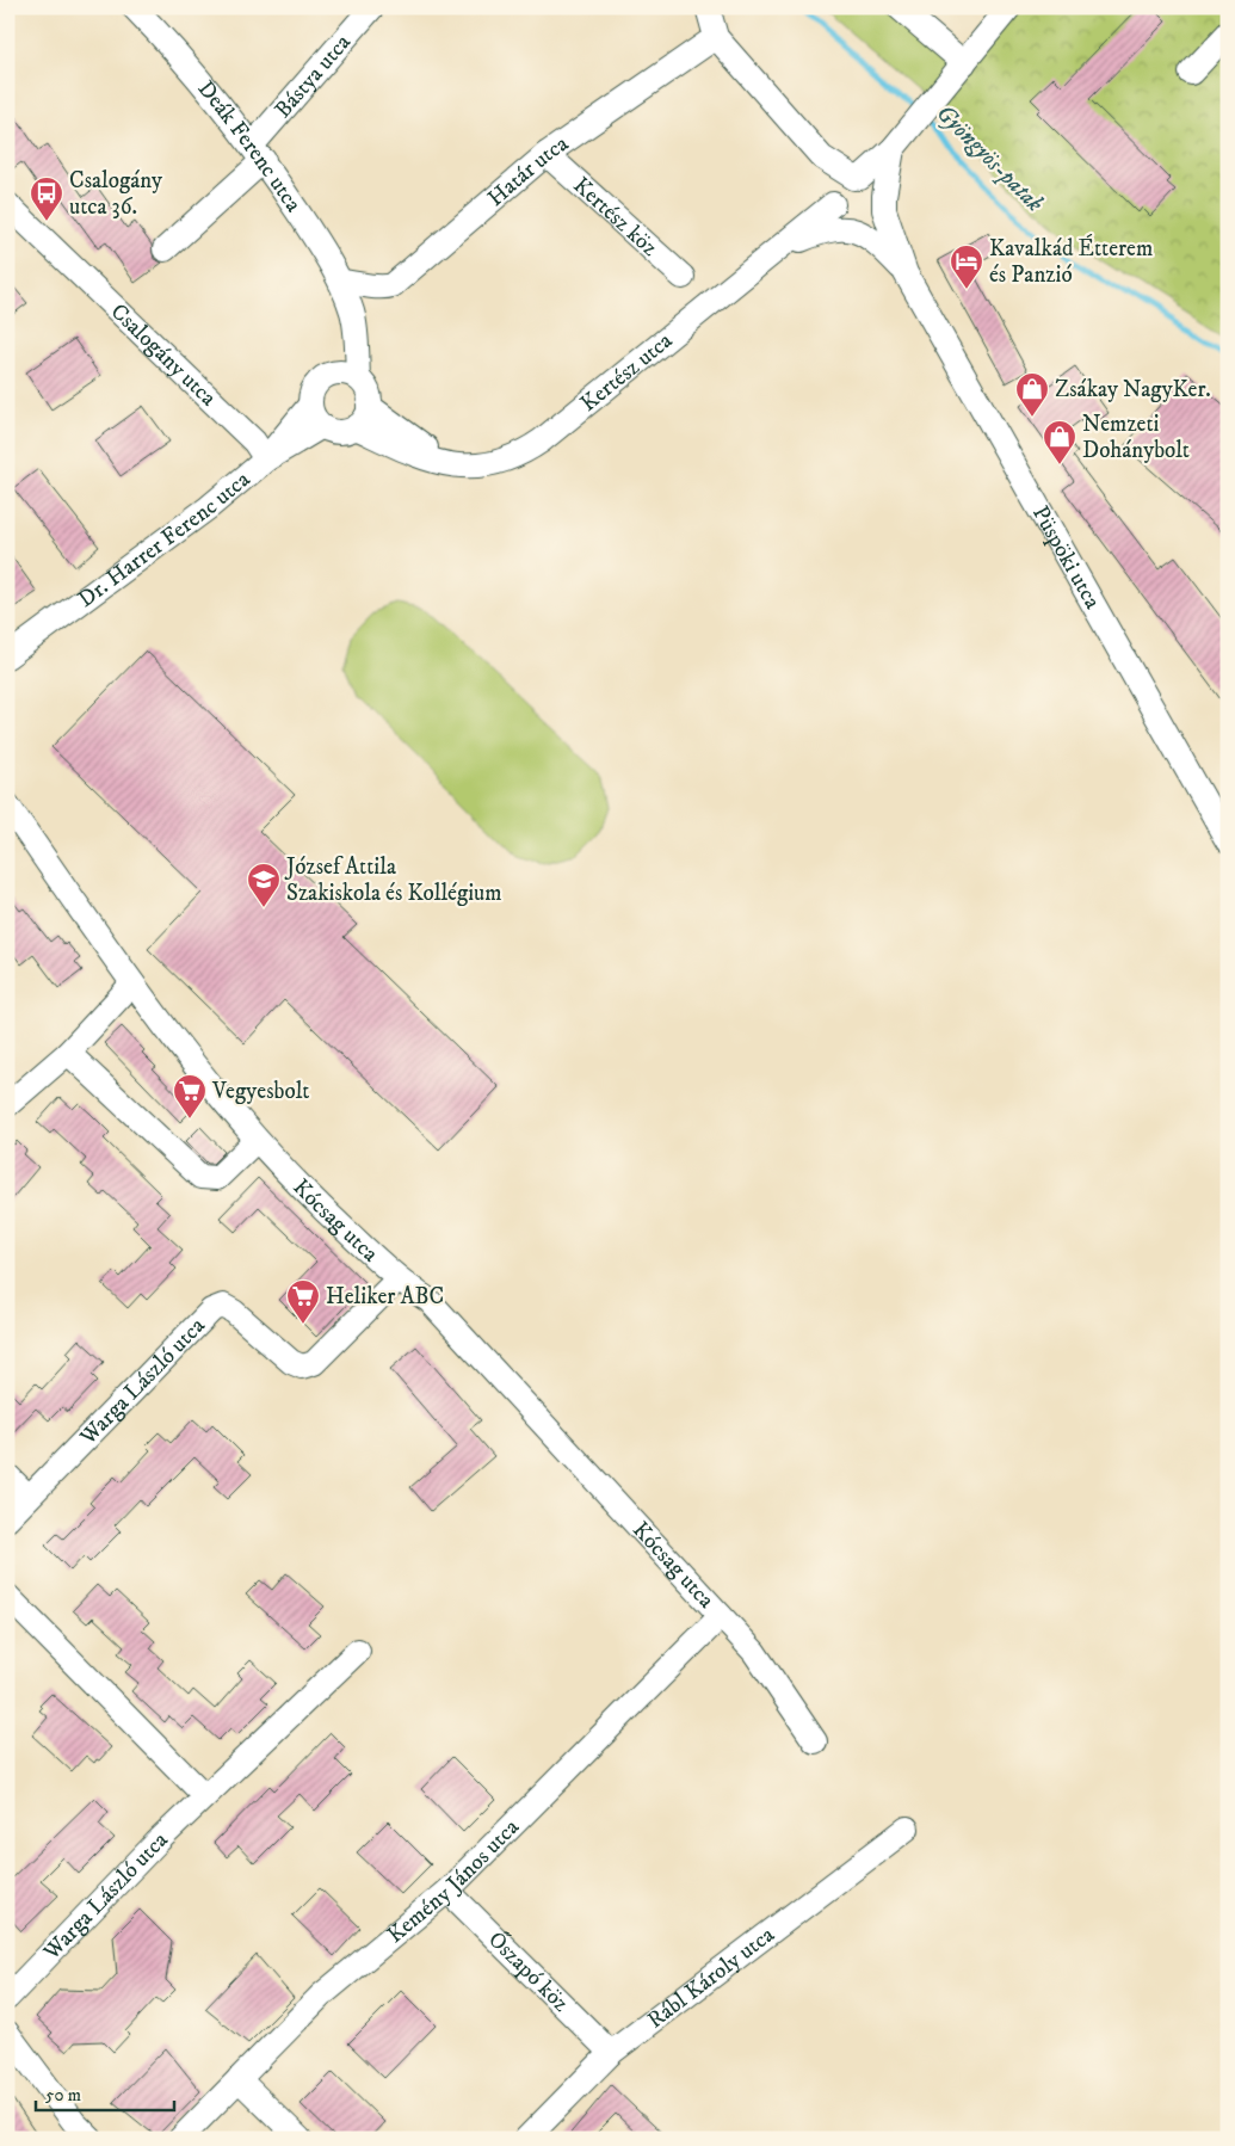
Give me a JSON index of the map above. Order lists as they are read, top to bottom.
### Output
{
  "streets": {
    "street": [
      "Bástya utca",
      "Deák Ferenc utca",
      "Határ utca",
      "Kertész köz",
      "Csalogány utca",
      "Kertész utca",
      "Dr. Harrer Ferenc utca",
      "Püspöki utca",
      "Kócsag utca",
      "Warga László utca",
      "Kemény János utca",
      "Őszapó köz",
      "Rábl Károly utca"
    ]
  },
  "crossings": [
    ["Bástya utca", "Deák Ferenc utca"],
    ["Deák Ferenc utca", "Határ utca"],
    ["Határ utca", "Kertész köz"],
    ["Csalogány utca", "Dr. Harrer Ferenc utca"],
    ["Kertész utca", "Dr. Harrer Ferenc utca"],
    ["Kócsag utca", "Warga László utca"],
    ["Kócsag utca", "Kemény János utca"],
    ["Kemény János utca", "Őszapó köz"],
    ["Őszapó köz", "Rábl Károly utca"]
  ],
  "water": ["Gyöngyös-patak"],
  "places": {
    "bus stop": ["Csalogány utca 36."],
    "hotel": ["Kavalkád Étterem és Panzió"],
    "shop": ["Zsákay NagyKer.", "Nemzeti Dohánybolt"],
    "school or university": ["József Attila Szakiskola és Kollégium"],
    "supermarket": ["Vegyesbolt", "Heliker ABC"]
  },
  "scale_bar": "50 m"
}
